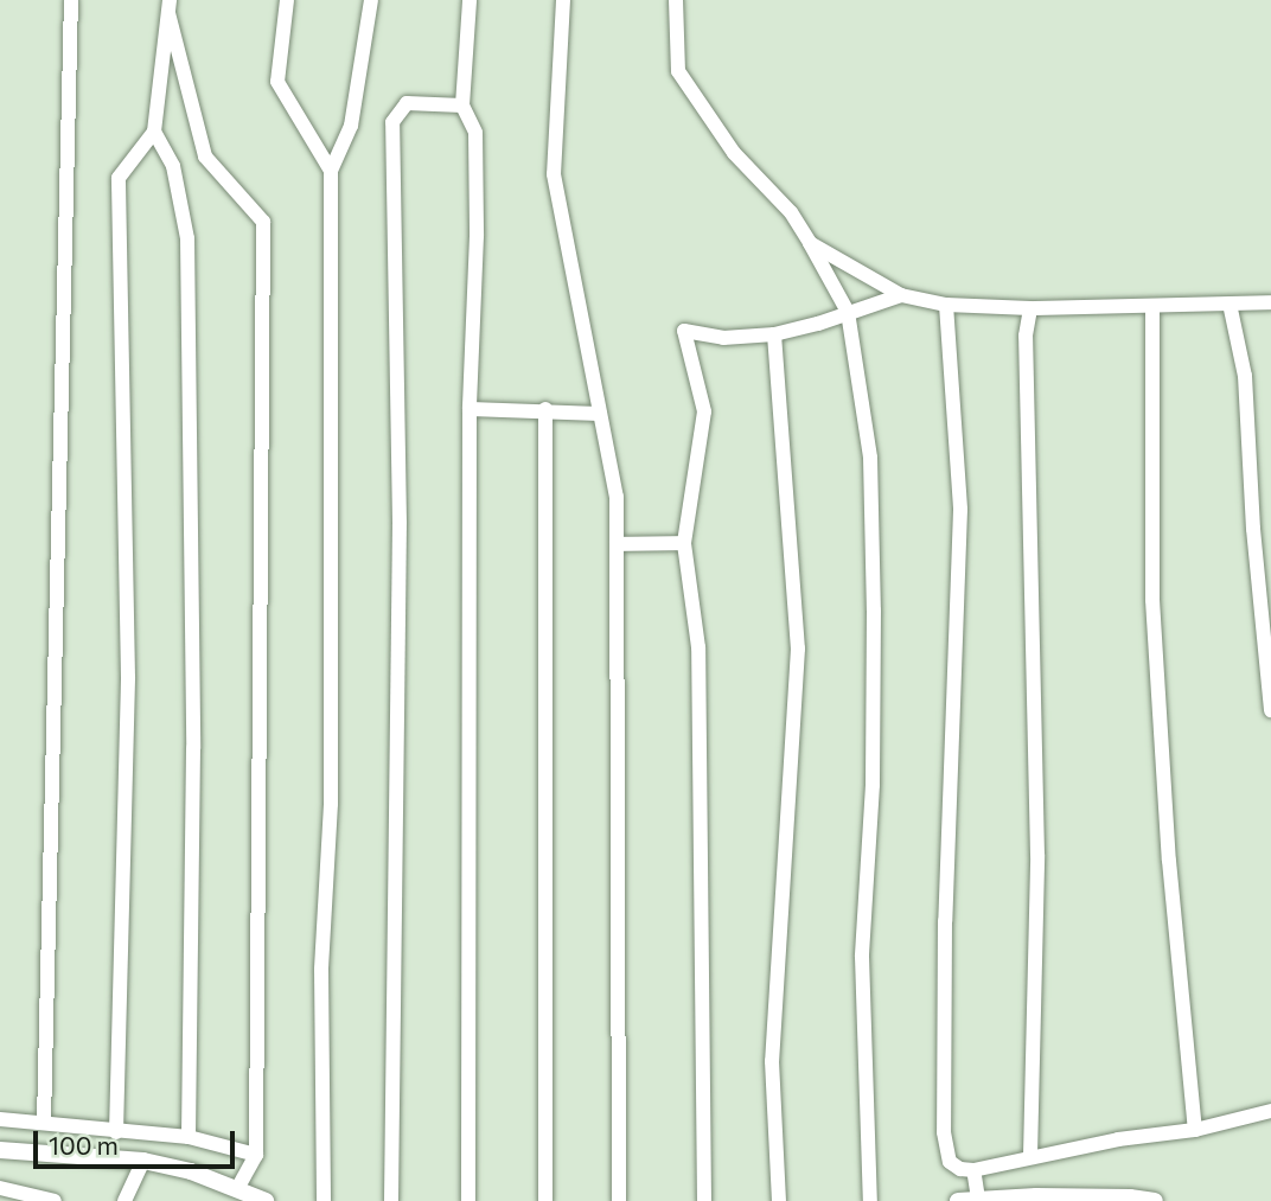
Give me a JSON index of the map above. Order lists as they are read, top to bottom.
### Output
{
  "scale_bar": "100 m"
}
